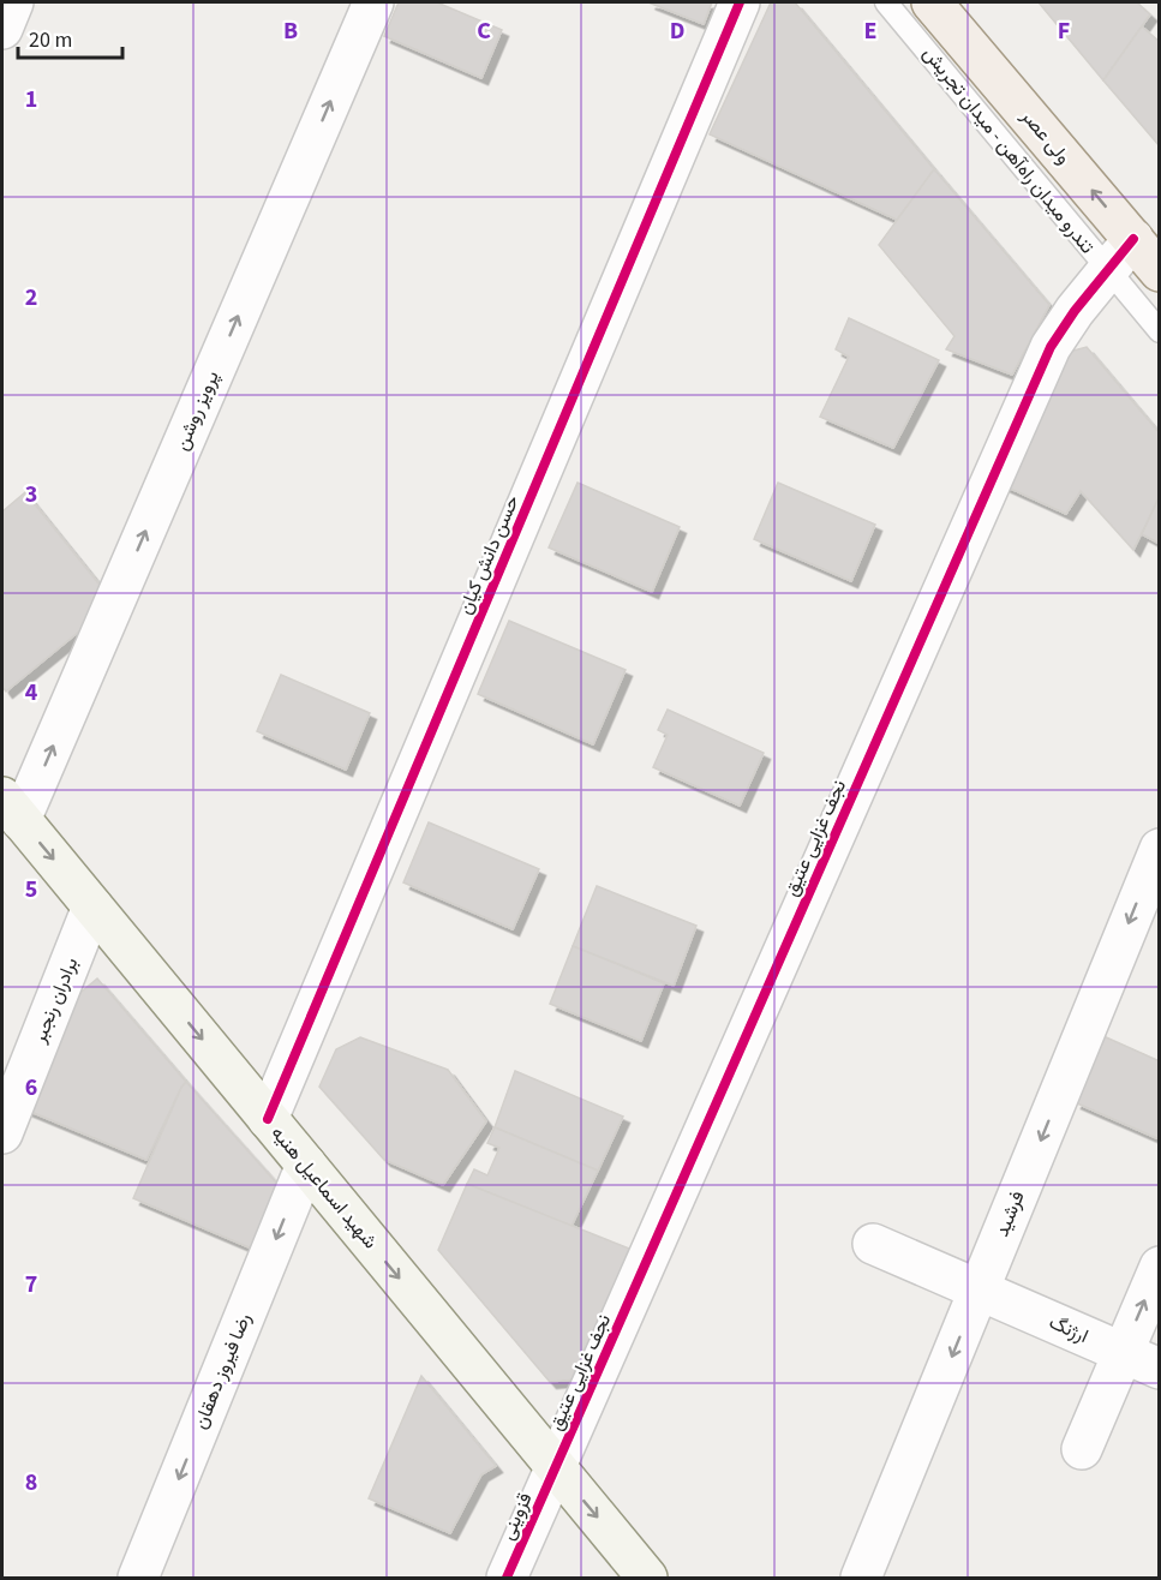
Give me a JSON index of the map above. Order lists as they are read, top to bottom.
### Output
{
  "streets": {
    "main road": ["ولی عصر", "شهید اسماعیل هنیه"],
    "street": [
      "پرویز روشن",
      "حسن دانش کیان",
      "نجف غزایی عتیق",
      "برادران رنجبر",
      "فرشید",
      "ارژنگ",
      "رضا فیروز دهقان",
      "قزوینی"
    ],
    "lane": ["تندرو میدان راه‌آهن - میدان تجریش"]
  },
  "crossings": [
    ["ولی عصر", "نجف غزایی عتیق"],
    ["تندرو میدان راه‌آهن - میدان تجریش", "نجف غزایی عتیق"],
    ["پرویز روشن", "شهید اسماعیل هنیه"],
    ["حسن دانش کیان", "شهید اسماعیل هنیه"],
    ["نجف غزایی عتیق", "شهید اسماعیل هنیه"],
    ["نجف غزایی عتیق", "قزوینی"],
    ["برادران رنجبر", "شهید اسماعیل هنیه"],
    ["شهید اسماعیل هنیه", "رضا فیروز دهقان"],
    ["شهید اسماعیل هنیه", "قزوینی"],
    ["فرشید", "ارژنگ"]
  ],
  "one_way": [
    "ولی عصر",
    "پرویز روشن",
    "شهید اسماعیل هنیه",
    "فرشید",
    "رضا فیروز دهقان"
  ],
  "scale_bar": "20 m",
  "grid": {
    "columns": [
      "B",
      "C",
      "D",
      "E",
      "F"
    ],
    "rows": [
      "1",
      "2",
      "3",
      "4",
      "5",
      "6",
      "7",
      "8"
    ]
  }
}
